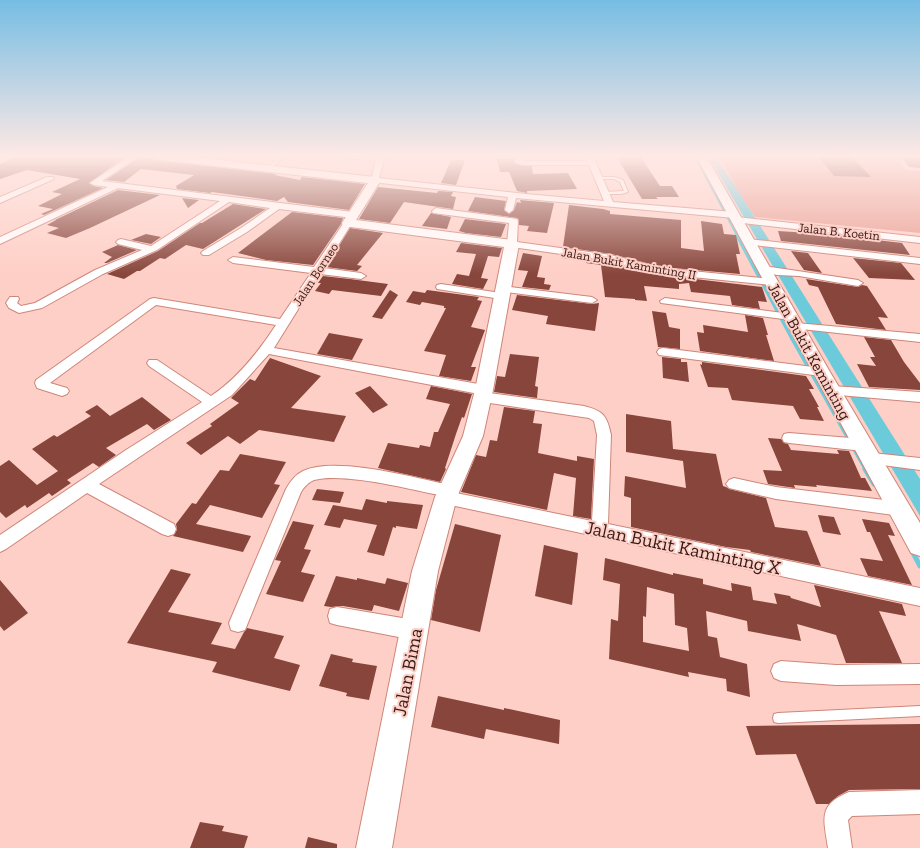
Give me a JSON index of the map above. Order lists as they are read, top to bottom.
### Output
{
  "streets": {
    "street": [
      "Jalan B. Koetin",
      "Jalan Bukit Kaminting II",
      "Jalan Borneo",
      "Jalan Bukit Keminting",
      "Jalan Bukit Kaminting X",
      "Jalan Bima"
    ]
  },
  "crossings": [
    ["Jalan B. Koetin", "Jalan Bukit Keminting"],
    ["Jalan Bukit Kaminting II", "Jalan Bukit Keminting"],
    ["Jalan Bukit Kaminting II", "Jalan Bima"],
    ["Jalan Bukit Kaminting X", "Jalan Bima"]
  ]
}
